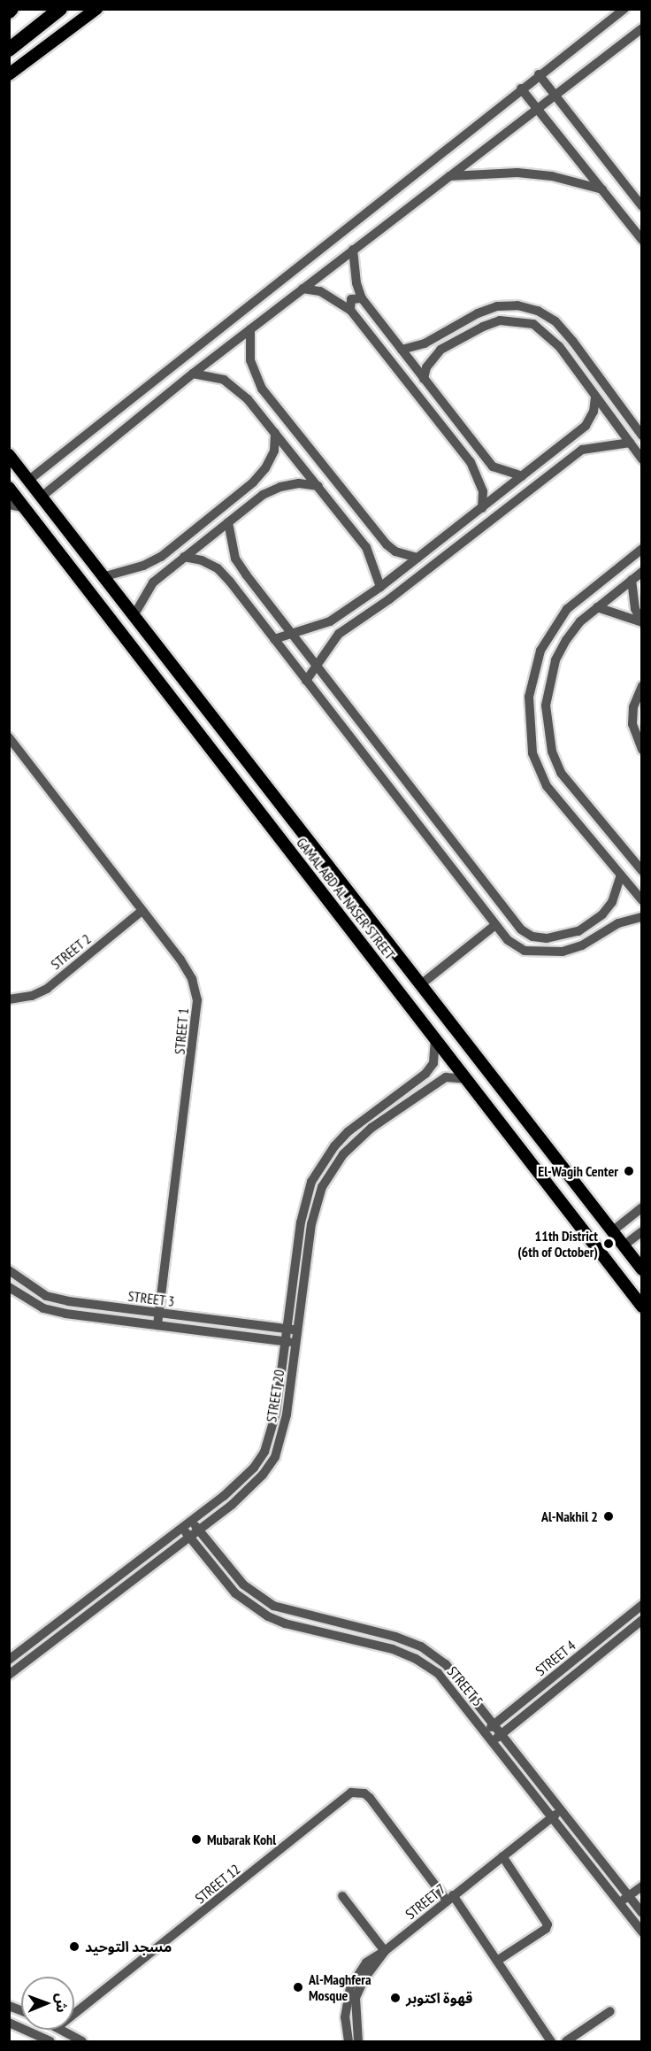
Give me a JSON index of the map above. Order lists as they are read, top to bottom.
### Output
{
  "streets": {
    "main road": ["GAMAL ABD AL NASER STREET"],
    "street": [
      "STREET 2",
      "STREET 1",
      "STREET 3",
      "STREET 20",
      "STREET 4",
      "STREET 5",
      "STREET 12",
      "STREET 7"
    ]
  },
  "crossings": [
    ["GAMAL ABD AL NASER STREET", "STREET 20"],
    ["STREET 2", "STREET 1"],
    ["STREET 1", "STREET 3"],
    ["STREET 3", "STREET 20"],
    ["STREET 20", "STREET 5"],
    ["STREET 4", "STREET 5"],
    ["STREET 5", "STREET 7"],
    ["STREET 12", "STREET 7"]
  ],
  "places": [
    "El-Wagih Center",
    "11th District (6th of October)",
    "Al-Nakhil 2",
    "Mubarak Kohl",
    "مسجد التوحيد",
    "Al-Maghfera Mosque",
    "قهوة اكتوبر"
  ],
  "north": "right"
}
